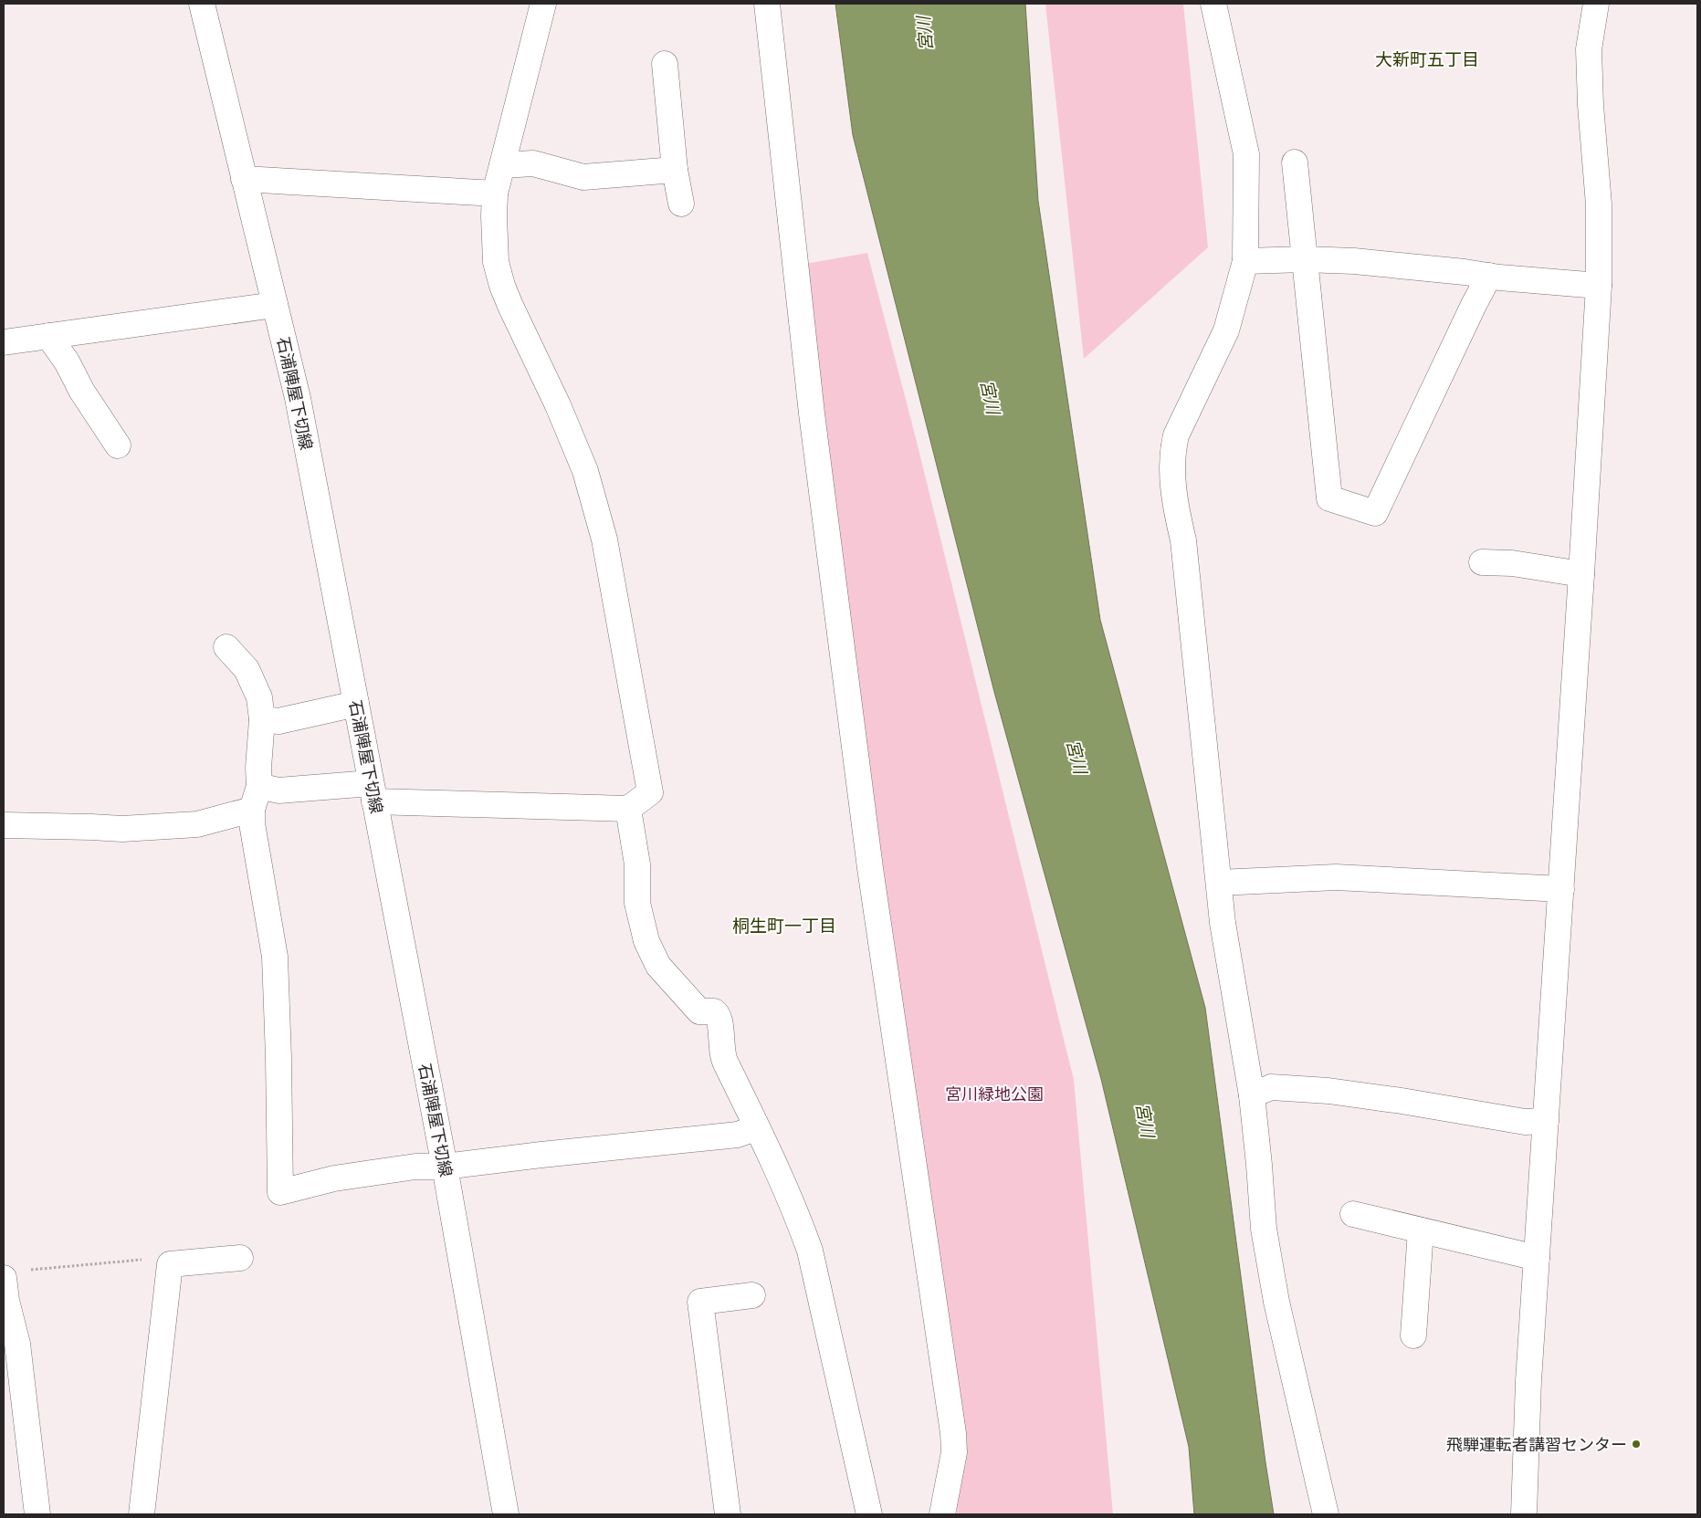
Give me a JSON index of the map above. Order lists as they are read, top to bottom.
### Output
{
  "streets": {
    "street": ["石浦陣屋下切線"]
  },
  "districts": ["大新町五丁目", "桐生町一丁目"],
  "water": ["宮川"],
  "parks": ["宮川緑地公園"],
  "places": ["飛騨運転者講習センター"]
}
